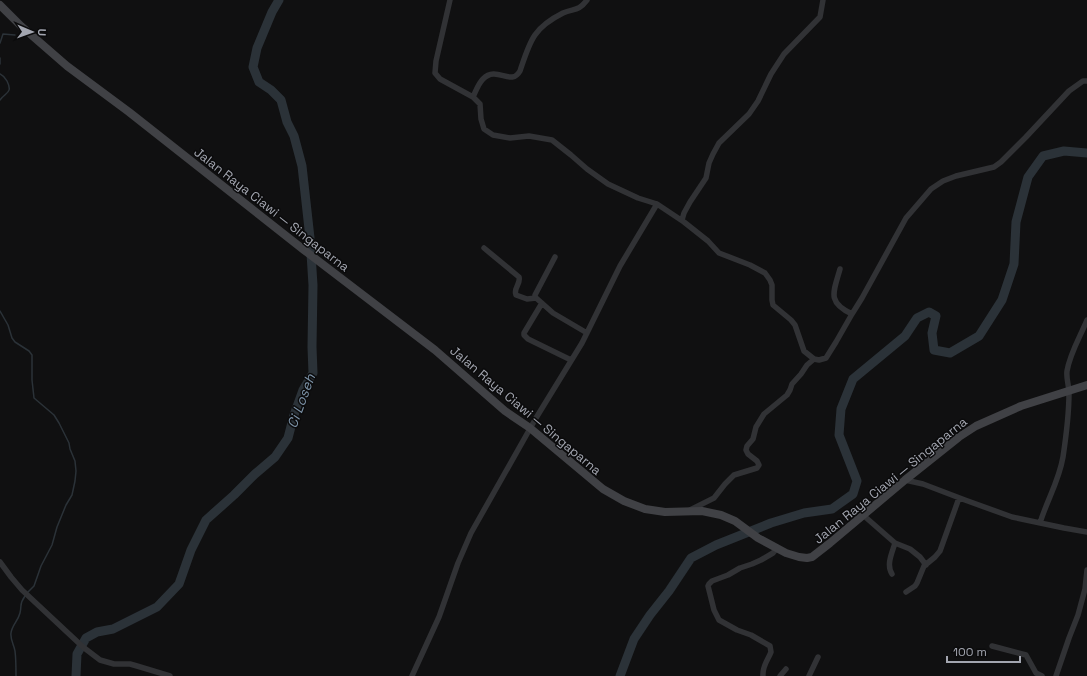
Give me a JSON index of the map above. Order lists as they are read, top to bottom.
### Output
{
  "streets": {
    "main road": ["Jalan Raya Ciawi — Singaparna"]
  },
  "water": ["Ci Loseh"],
  "scale_bar": "100 m",
  "north": "right"
}
